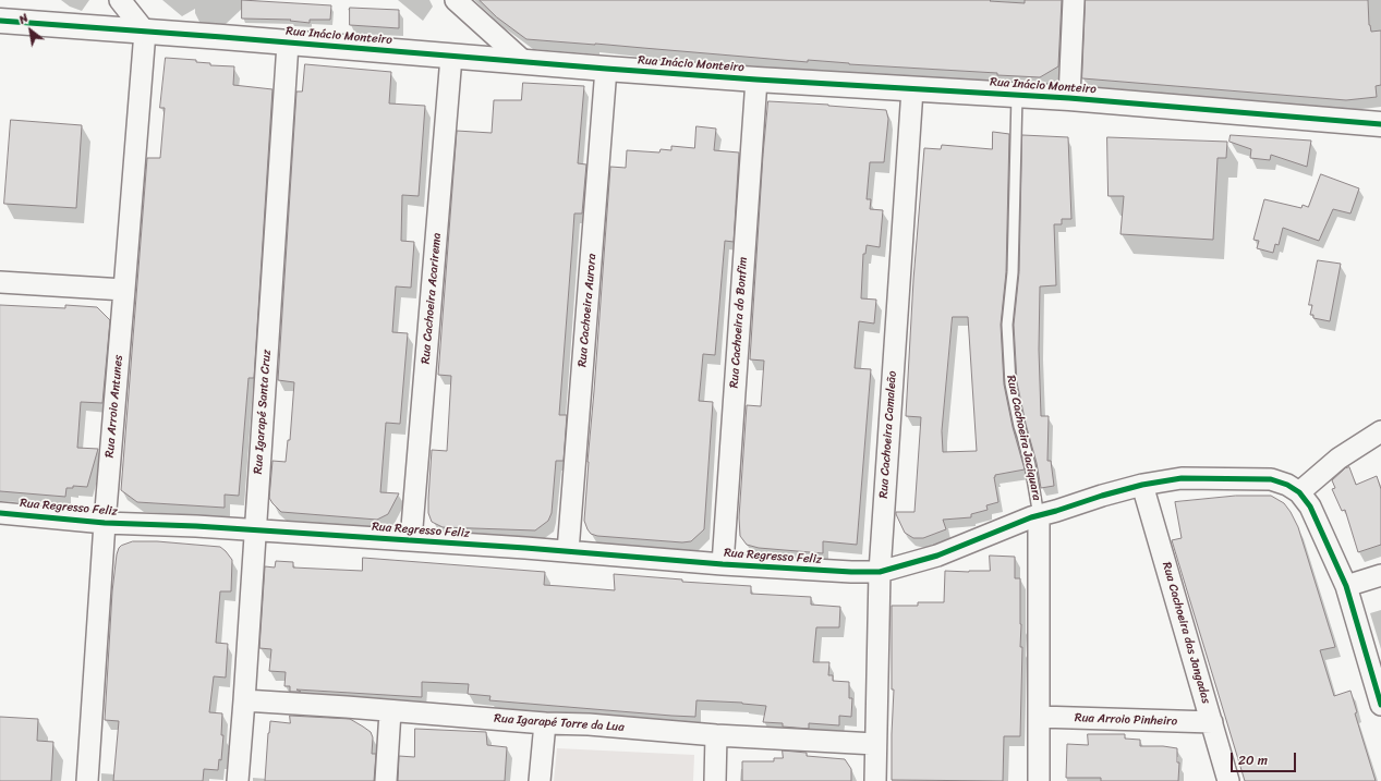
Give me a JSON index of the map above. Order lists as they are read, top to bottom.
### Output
{
  "streets": {
    "street": [
      "Rua Inácio Monteiro",
      "Rua Cachoeira Acarirema",
      "Rua Cachoeira Aurora",
      "Rua Cachoeira do Bonfim",
      "Rua Arroio Antunes",
      "Rua Igarapé Santa Cruz",
      "Rua Cachoeira Camaleão",
      "Rua Cachoeira Jaciquara",
      "Rua Regresso Feliz",
      "Rua Cachoeira das Jangadas",
      "Rua Arroio Pinheiro",
      "Rua Igarapé Torre da Lua"
    ]
  },
  "crossings": [
    ["Rua Inácio Monteiro", "Rua Cachoeira Acarirema"],
    ["Rua Inácio Monteiro", "Rua Cachoeira Aurora"],
    ["Rua Inácio Monteiro", "Rua Cachoeira do Bonfim"],
    ["Rua Inácio Monteiro", "Rua Arroio Antunes"],
    ["Rua Inácio Monteiro", "Rua Igarapé Santa Cruz"],
    ["Rua Inácio Monteiro", "Rua Cachoeira Camaleão"],
    ["Rua Inácio Monteiro", "Rua Cachoeira Jaciquara"],
    ["Rua Cachoeira Acarirema", "Rua Regresso Feliz"],
    ["Rua Cachoeira Aurora", "Rua Regresso Feliz"],
    ["Rua Cachoeira do Bonfim", "Rua Regresso Feliz"],
    ["Rua Arroio Antunes", "Rua Regresso Feliz"],
    ["Rua Igarapé Santa Cruz", "Rua Regresso Feliz"],
    ["Rua Igarapé Santa Cruz", "Rua Igarapé Torre da Lua"],
    ["Rua Cachoeira Camaleão", "Rua Regresso Feliz"],
    ["Rua Cachoeira Camaleão", "Rua Igarapé Torre da Lua"],
    ["Rua Cachoeira Jaciquara", "Rua Regresso Feliz"],
    ["Rua Cachoeira Jaciquara", "Rua Arroio Pinheiro"],
    ["Rua Regresso Feliz", "Rua Cachoeira das Jangadas"],
    ["Rua Cachoeira das Jangadas", "Rua Arroio Pinheiro"]
  ],
  "scale_bar": "20 m",
  "north": "top left"
}
